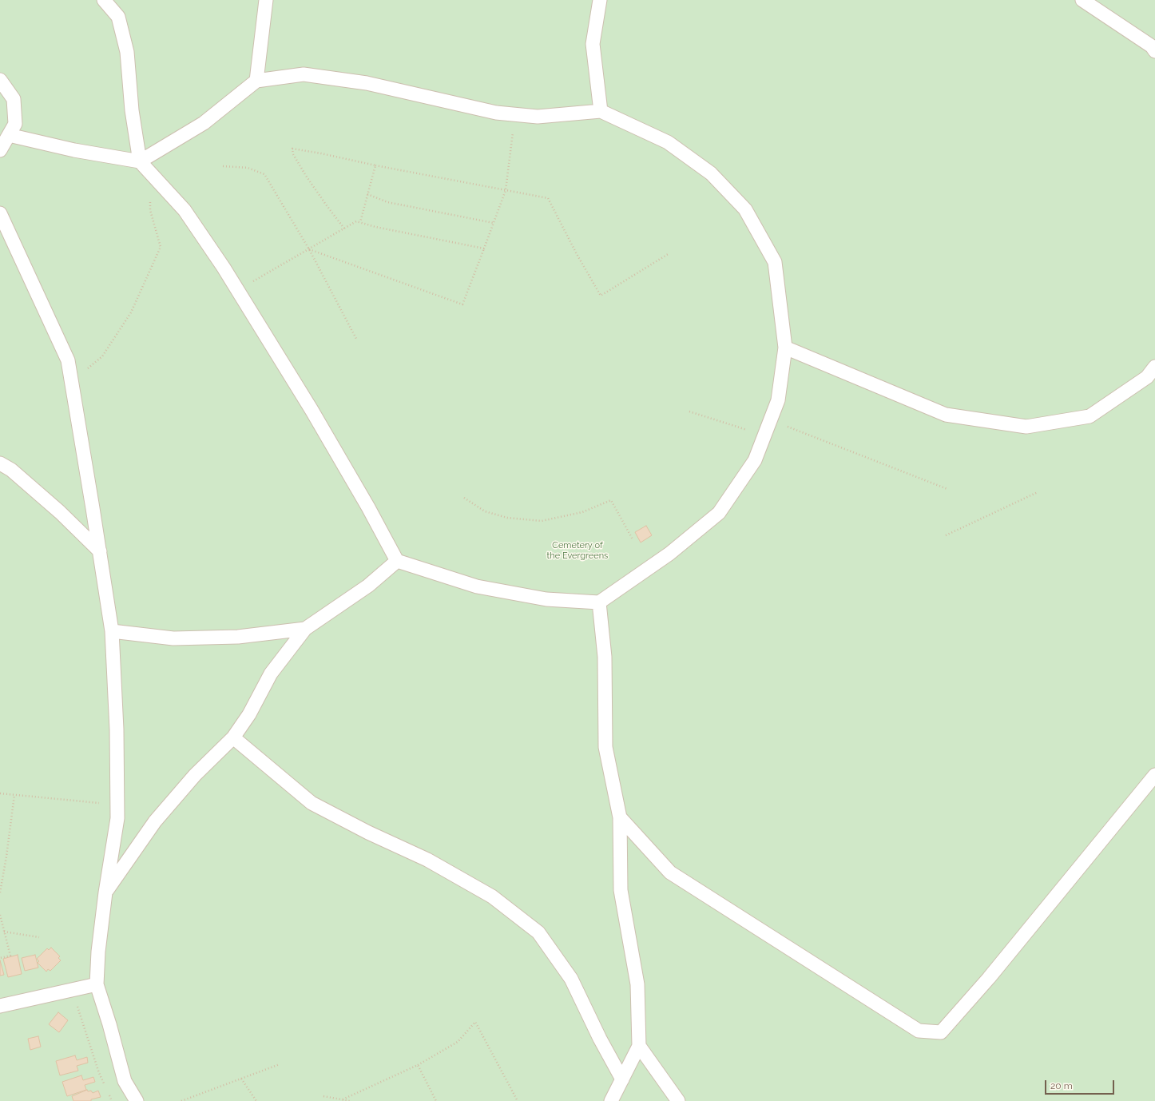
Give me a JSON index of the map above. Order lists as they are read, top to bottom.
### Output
{
  "parks": ["Cemetery of the Evergreens"],
  "scale_bar": "20 m"
}
